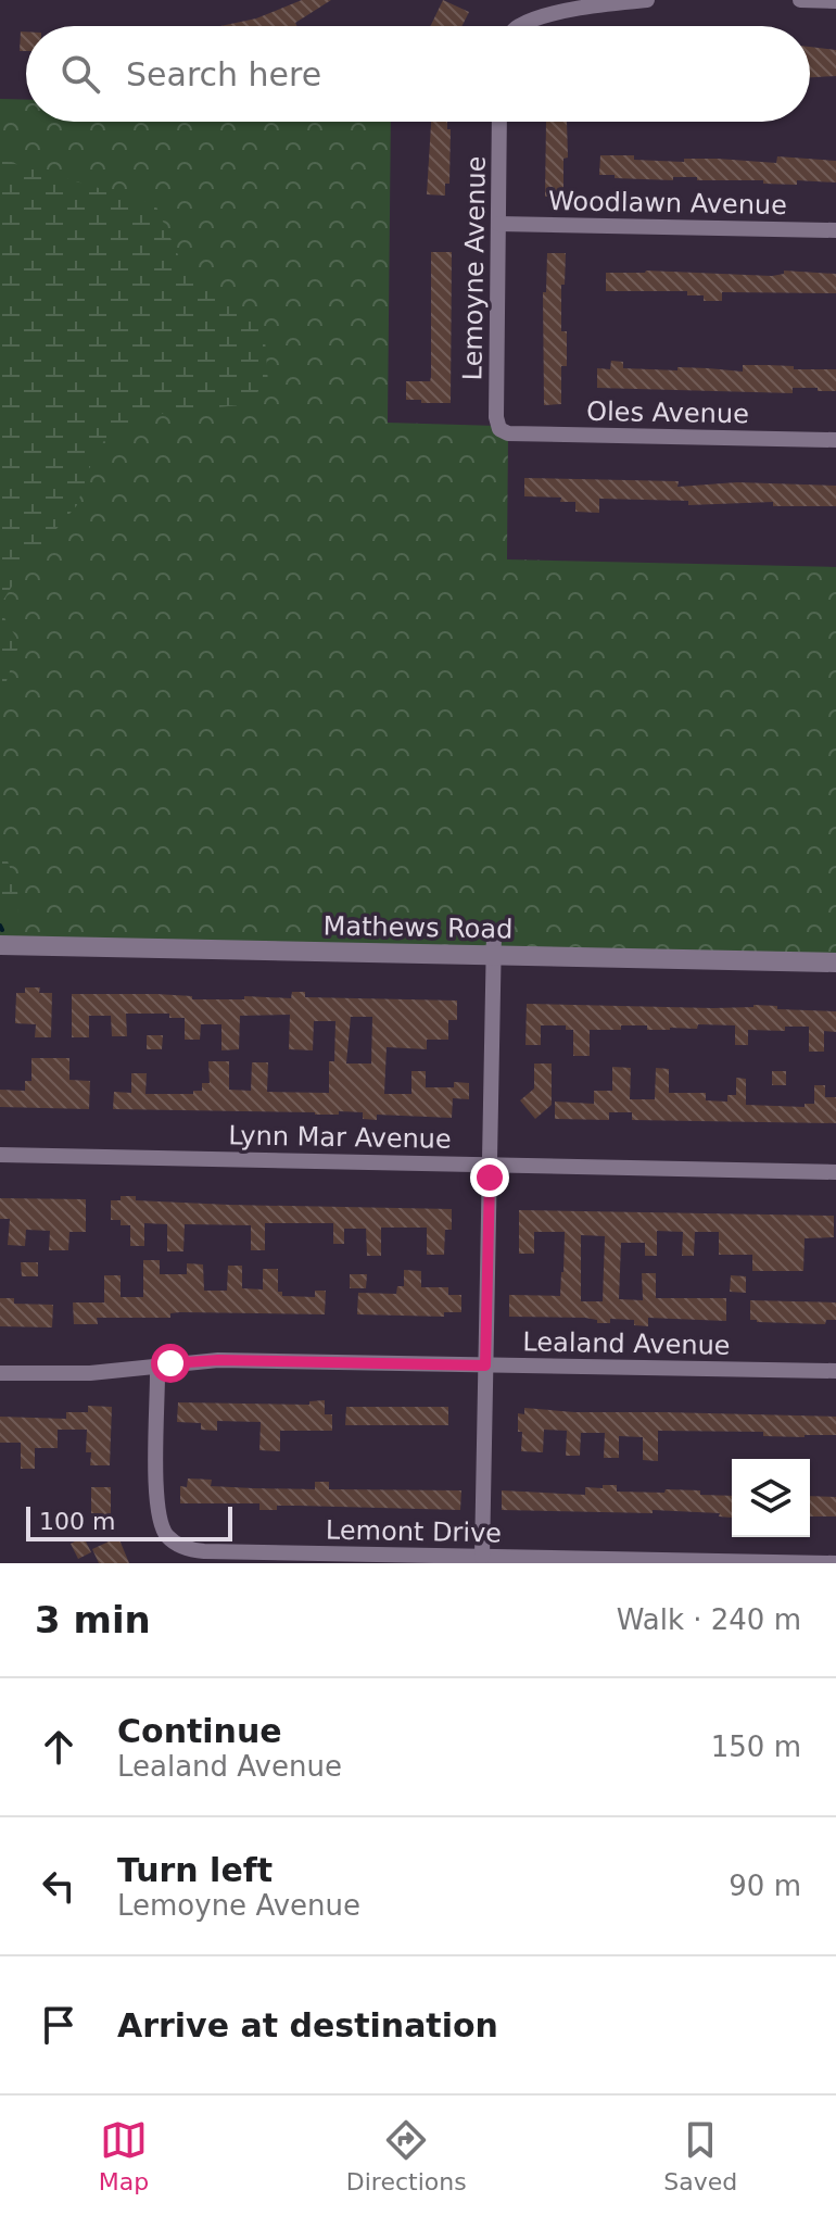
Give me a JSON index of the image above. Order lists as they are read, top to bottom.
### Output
{
  "streets": {
    "street": [
      "Woodlawn Avenue",
      "Lemoyne Avenue",
      "Oles Avenue",
      "Mathews Road",
      "Lynn Mar Avenue",
      "Lealand Avenue",
      "Lemont Drive"
    ]
  },
  "crossings": [
    ["Woodlawn Avenue", "Lemoyne Avenue"],
    ["Lemoyne Avenue", "Oles Avenue"],
    ["Lealand Avenue", "Lemont Drive"]
  ],
  "scale_bar": "100 m",
  "page": {
    "search": "Search here",
    "scale": "100 m",
    "heading": ["3 min", "Walk · 240 m"],
    "list": [
      ["Continue", "Lealand Avenue", "150 m"],
      ["Turn left", "Lemoyne Avenue", "90 m"],
      "Arrive at destination"
    ],
    "nav": ["Map", "Directions", "Saved"]
  }
}
